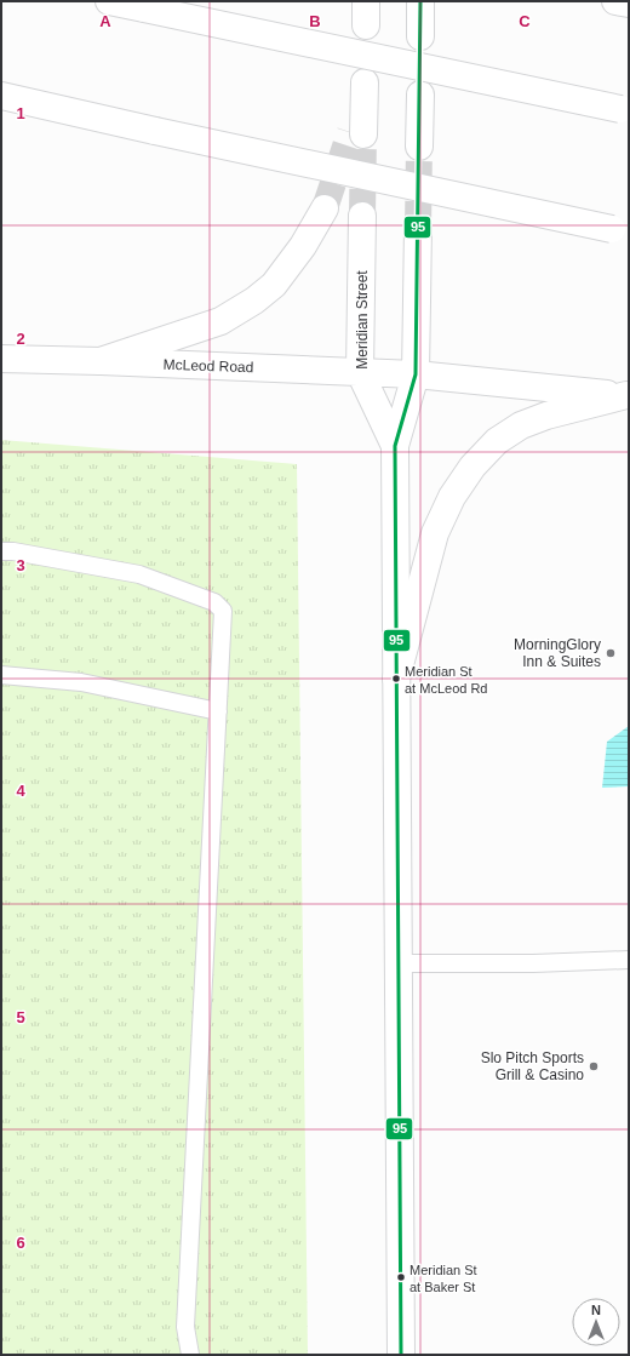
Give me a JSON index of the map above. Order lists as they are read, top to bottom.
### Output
{
  "streets": {
    "main road": ["Meridian Street", "McLeod Road"]
  },
  "crossings": [
    ["Meridian Street", "McLeod Road"]
  ],
  "places": [
    "MorningGlory Inn & Suites",
    "Meridian St at McLeod Rd",
    "Slo Pitch Sports Grill & Casino",
    "Meridian St at Baker St"
  ],
  "lines": ["transit line 95"],
  "north": "top",
  "grid": {
    "columns": ["A", "B", "C"],
    "rows": [
      "1",
      "2",
      "3",
      "4",
      "5",
      "6"
    ]
  }
}
